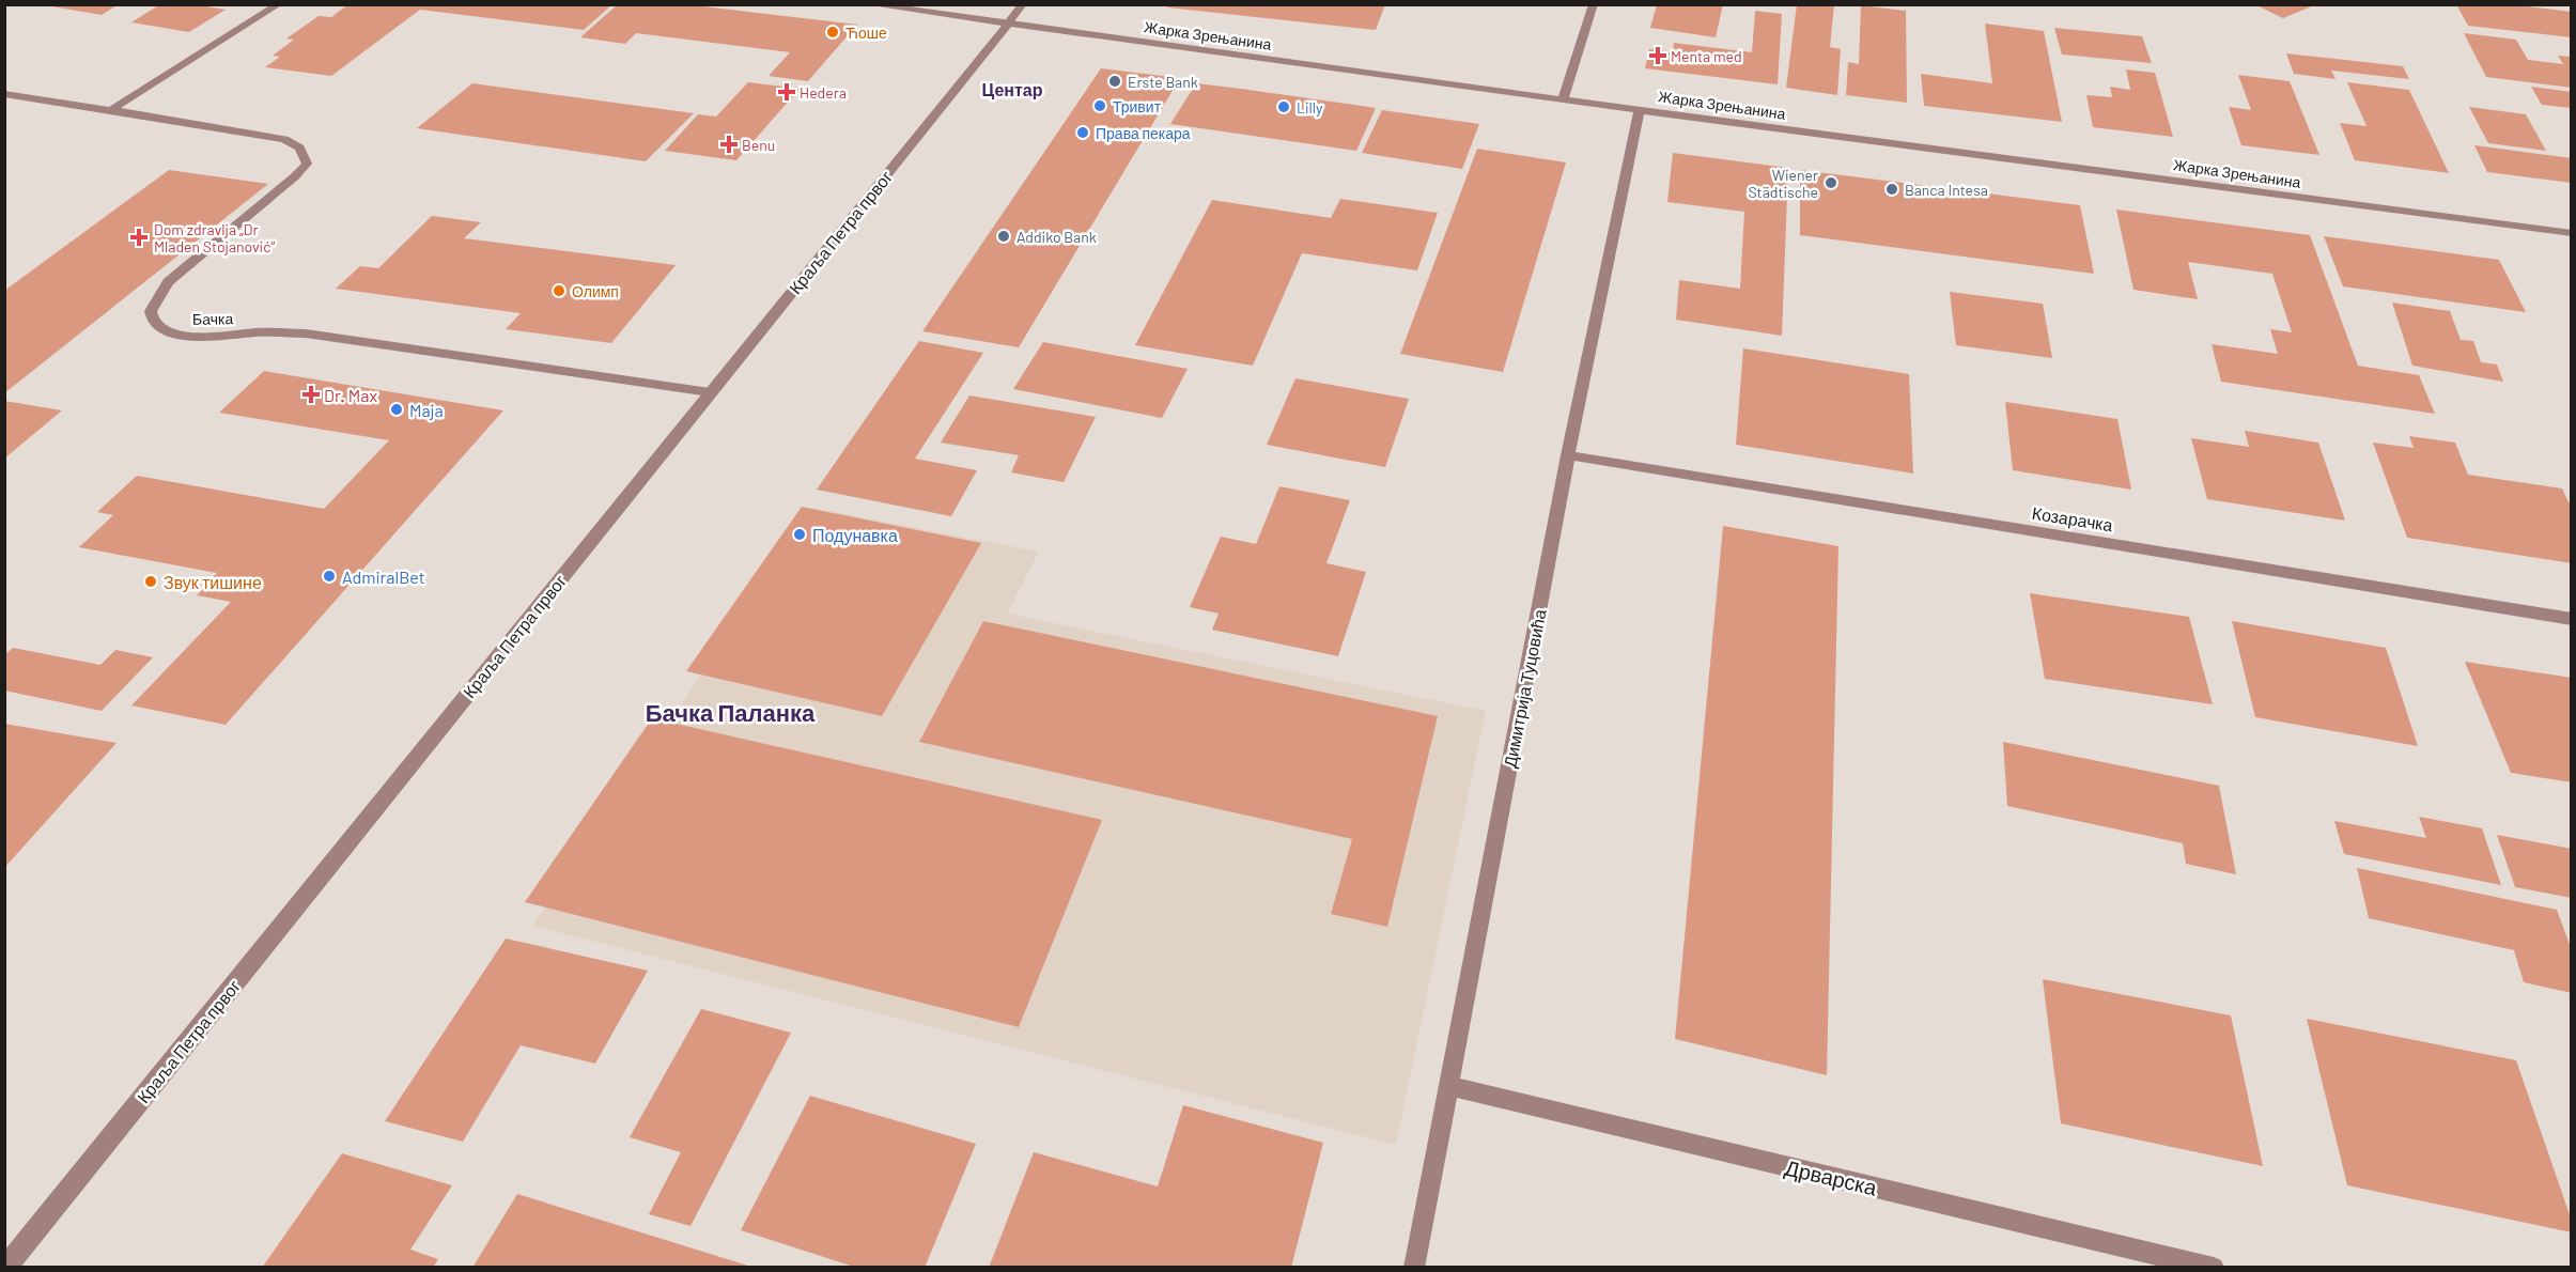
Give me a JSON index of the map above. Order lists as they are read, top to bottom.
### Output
{
  "streets": {
    "street": [
      "Жарка Зрењанина",
      "Краља Петра првог",
      "Бачка",
      "Козарачка",
      "Димитрија Туцовића",
      "Дрварска"
    ]
  },
  "crossings": [
    ["Жарка Зрењанина", "Краља Петра првог"],
    ["Жарка Зрењанина", "Димитрија Туцовића"],
    ["Краља Петра првог", "Бачка"],
    ["Козарачка", "Димитрија Туцовића"],
    ["Димитрија Туцовића", "Дрварска"]
  ],
  "districts": ["Центар", "Бачка Паланка"],
  "places": {
    "other": [
      "Ћоше",
      "Erste Bank",
      "Тривит",
      "Lilly",
      "Права пекара",
      "Wiener Städtische",
      "Banca Intesa",
      "Addiko Bank",
      "Олимп",
      "Maja",
      "Подунавка",
      "AdmiralBet",
      "Звук тишине"
    ],
    "health": [
      "Menta med",
      "Hedera",
      "Benu",
      "Dom zdravlja „Dr Mladen Stojanović”",
      "Dr. Max"
    ]
  }
}
